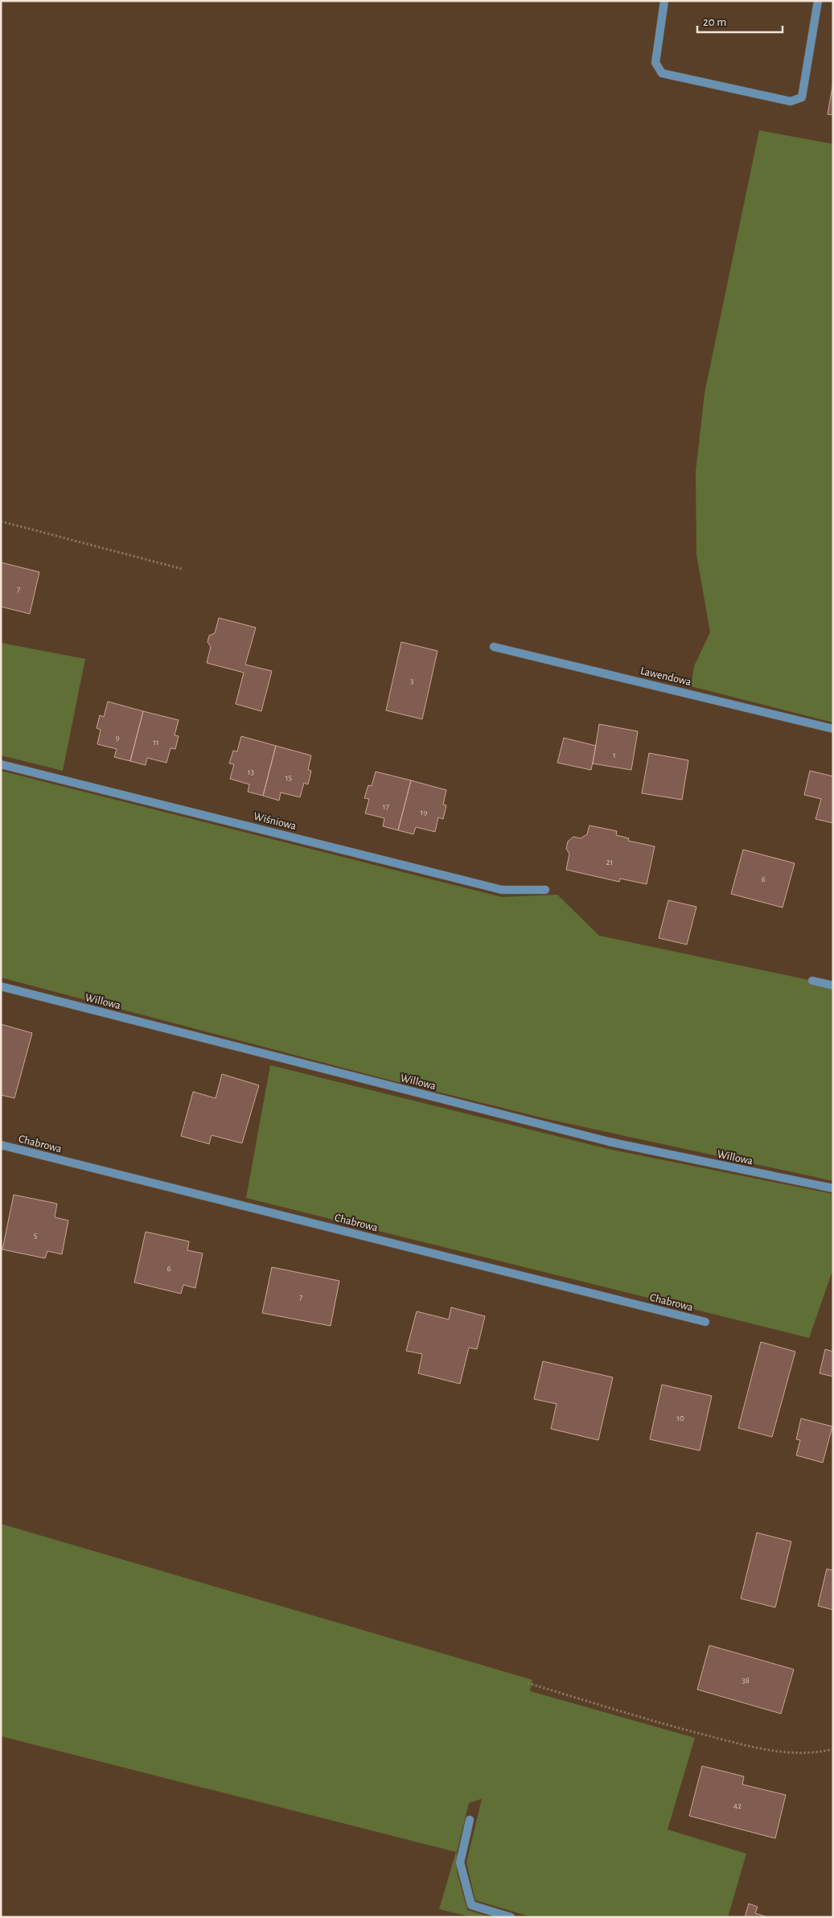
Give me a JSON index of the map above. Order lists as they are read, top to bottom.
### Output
{
  "streets": {
    "street": [
      "Lawendowa",
      "Wiśniowa",
      "Willowa",
      "Chabrowa"
    ]
  },
  "house_numbers": [
    "7",
    "3",
    "9",
    "11",
    "1",
    "13",
    "15",
    "17",
    "19",
    "21",
    "6",
    "5",
    "6",
    "7",
    "10",
    "38",
    "42"
  ],
  "scale_bar": "20 m"
}
